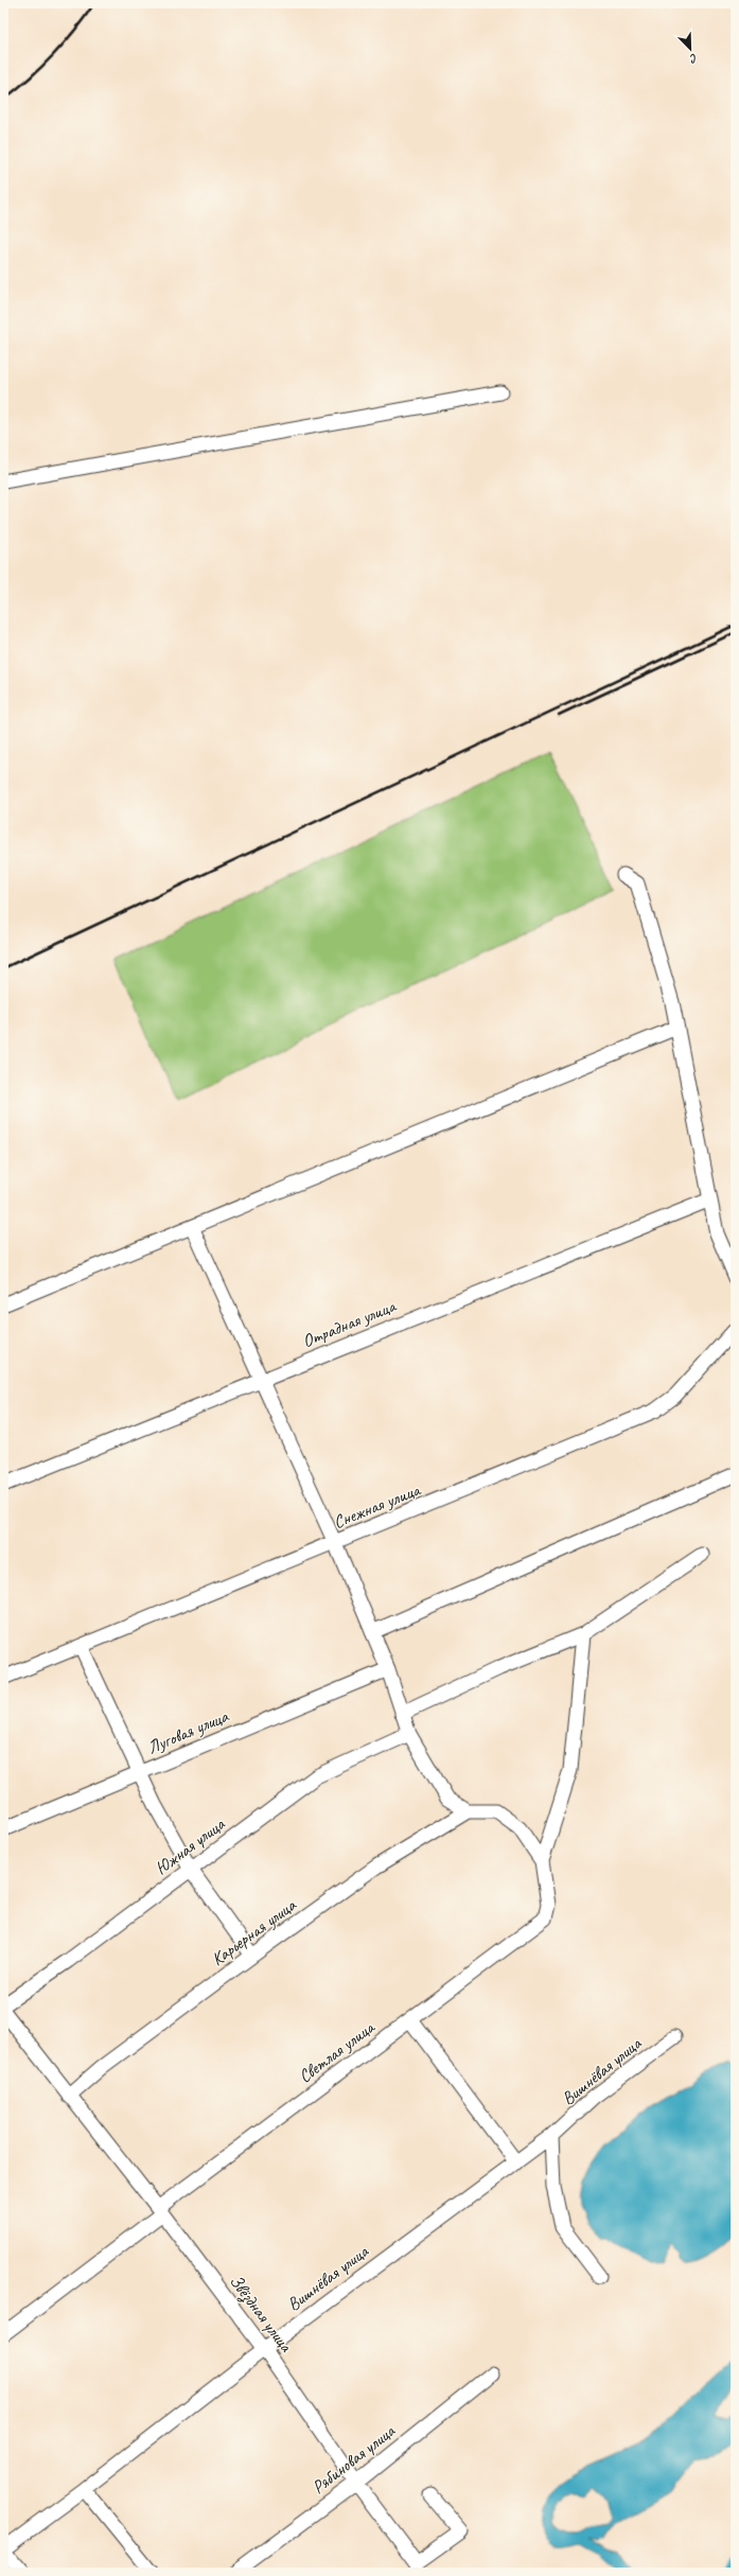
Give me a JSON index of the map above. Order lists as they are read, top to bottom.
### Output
{
  "streets": {
    "street": [
      "Отрадная улица",
      "Снежная улица",
      "Луговая улица",
      "Южная улица",
      "Карьерная улица",
      "Светлая улица",
      "Вишнёвая улица",
      "Звёздная улица",
      "Рябиновая улица"
    ]
  },
  "crossings": [
    ["Карьерная улица", "Звёздная улица"],
    ["Светлая улица", "Звёздная улица"],
    ["Вишнёвая улица", "Звёздная улица"],
    ["Звёздная улица", "Рябиновая улица"]
  ],
  "north": "bottom right"
}
